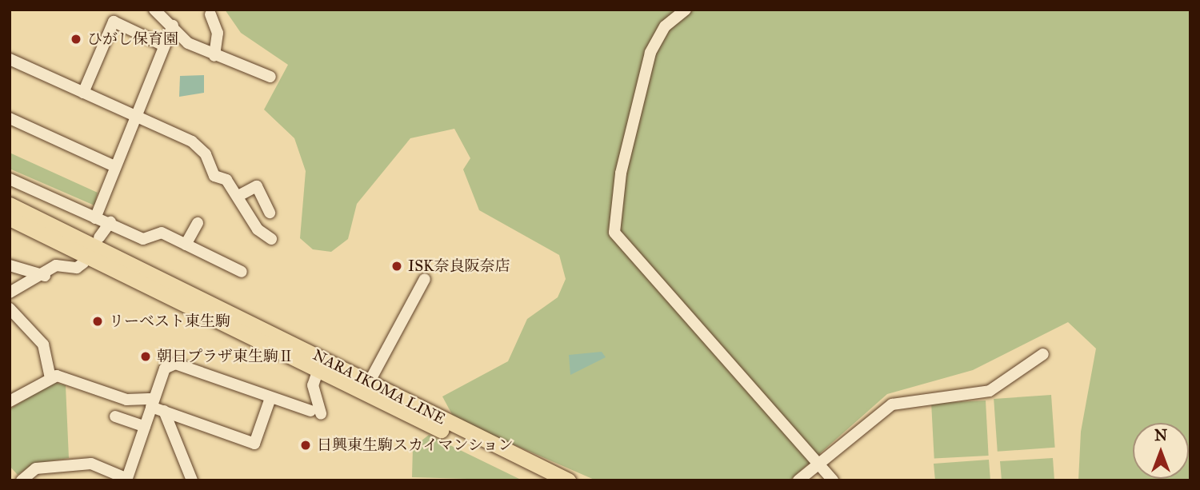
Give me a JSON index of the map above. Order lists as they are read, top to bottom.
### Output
{
  "streets": {
    "main road": ["NARA IKOMA LINE"]
  },
  "places": [
    "ひがし保育園",
    "ISK奈良阪奈店",
    "リーベスト東生駒",
    "朝日プラザ東生駒Ⅱ",
    "日興東生駒スカイマンション"
  ],
  "north": "top"
}
